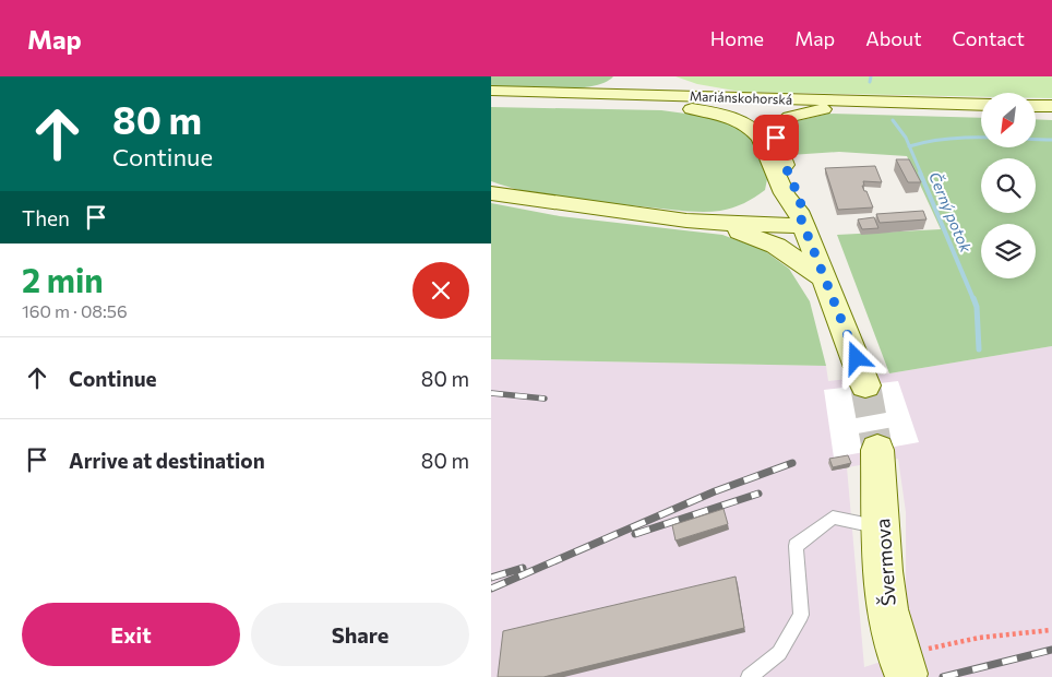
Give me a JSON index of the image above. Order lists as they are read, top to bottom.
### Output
{
  "streets": {
    "main road": ["Mariánskohorská", "Švermova"]
  },
  "water": ["Černý potok"],
  "north": "bottom left",
  "page": {
    "header": "Map",
    "nav": [
      "Home",
      "Map",
      "About",
      "Contact"
    ],
    "turn": ["80 m", "Continue"],
    "then": "Then",
    "heading": ["2 min", "160 m · 08:56"],
    "list": [
      {
        "name": "Continue",
        "value": "80 m"
      },
      {
        "name": "Arrive at destination",
        "value": "80 m"
      }
    ],
    "buttons": ["Exit", "Share"]
  }
}
